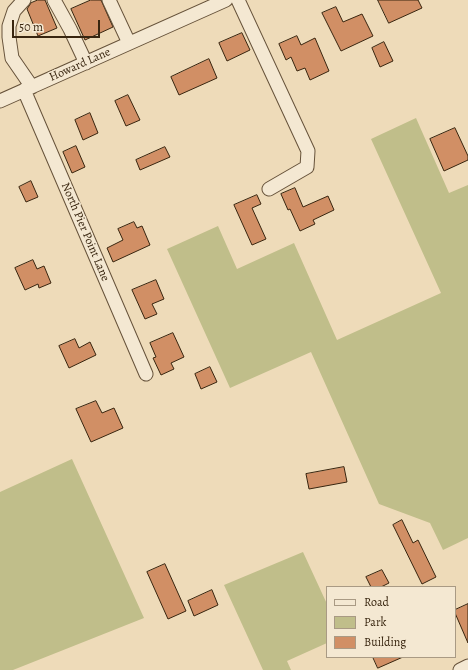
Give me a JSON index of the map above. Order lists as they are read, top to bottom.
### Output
{
  "streets": {
    "street": ["Howard Lane", "North Pier Point Lane"]
  },
  "crossings": [
    ["Howard Lane", "North Pier Point Lane"]
  ],
  "legend": ["Road", "Park", "Building"],
  "scale_bar": "50 m"
}
